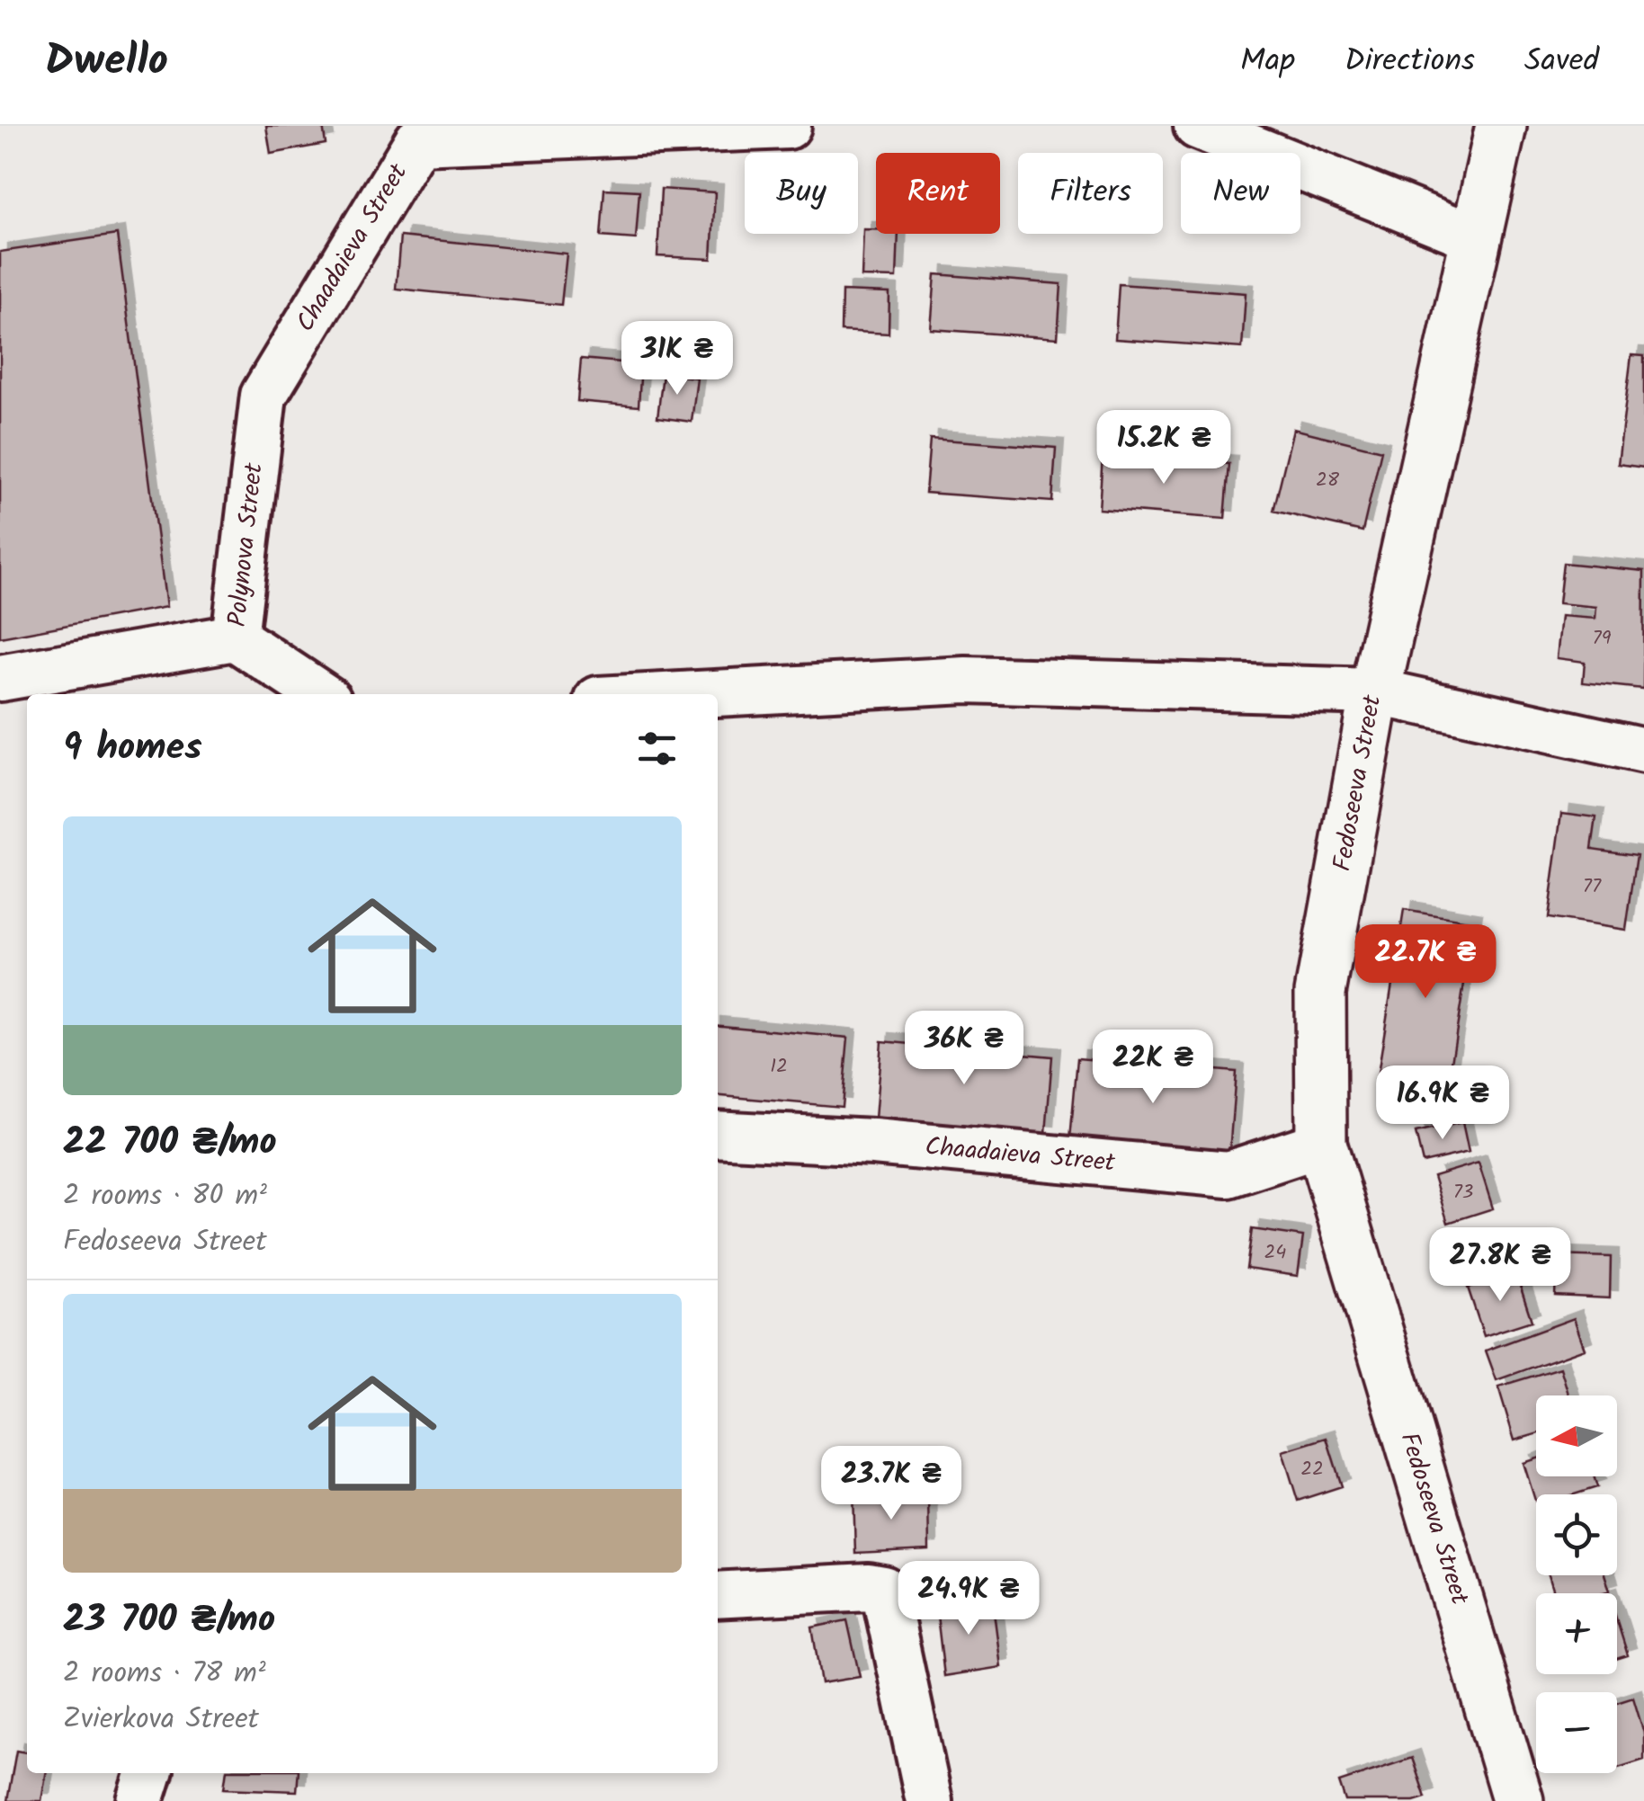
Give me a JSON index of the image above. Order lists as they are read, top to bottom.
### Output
{
  "streets": {
    "main road": ["Fedoseeva Street"],
    "street": ["Chaadaieva Street", "Polynova Street"]
  },
  "crossings": [
    ["Chaadaieva Street", "Polynova Street"],
    ["Chaadaieva Street", "Fedoseeva Street"]
  ],
  "house_numbers": [
    "28",
    "79",
    "77",
    "12",
    "73",
    "24",
    "22"
  ],
  "north": "left",
  "page": {
    "header": "Dwello",
    "nav": ["Map", "Directions", "Saved"],
    "chip": [
      "Buy",
      "Rent",
      "Filters",
      "New"
    ],
    "price": [
      "31K ₴",
      "15.2K ₴",
      "22.7K ₴",
      "36K ₴",
      "22K ₴",
      "16.9K ₴",
      "27.8K ₴",
      "23.7K ₴",
      "24.9K ₴"
    ],
    "heading": "9 homes",
    "list": [
      {
        "name": "22 700 ₴/mo",
        "note": "2 rooms · 80 m² · Fedoseeva Street"
      },
      {
        "name": "23 700 ₴/mo",
        "note": "2 rooms · 78 m² · Zvierkova Street"
      }
    ],
    "map_buttons": ["+", "−"]
  }
}
